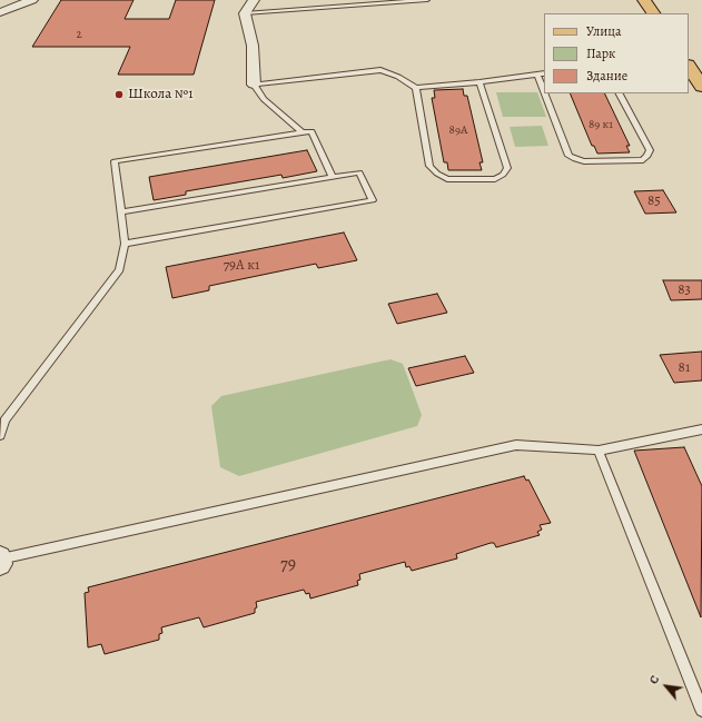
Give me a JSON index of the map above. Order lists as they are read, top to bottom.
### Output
{
  "places": ["Школа №1"],
  "house_numbers": [
    "2",
    "89 к1",
    "89А",
    "85",
    "79А к1",
    "83",
    "81",
    "79"
  ],
  "legend": ["Улица", "Парк", "Здание"],
  "north": "top left"
}
